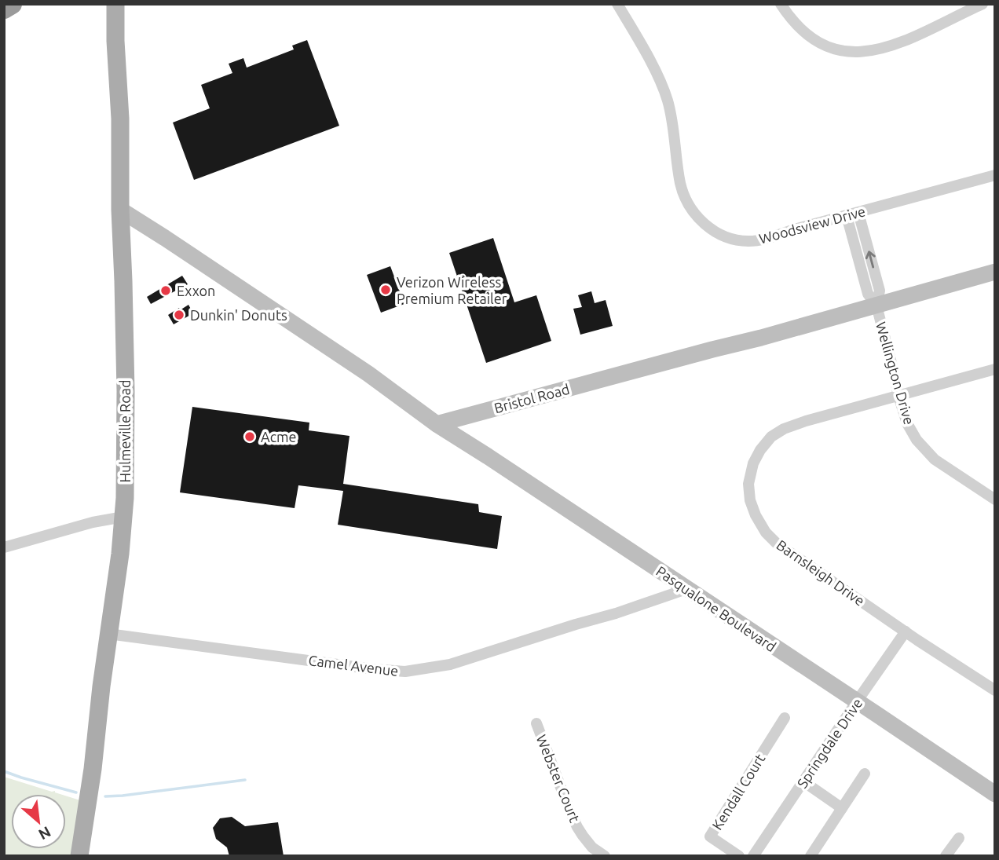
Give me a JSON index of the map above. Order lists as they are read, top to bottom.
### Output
{
  "streets": {
    "main road": ["Bristol Road", "Hulmeville Road", "Pasqualone Boulevard"],
    "street": [
      "Woodsview Drive",
      "Wellington Drive",
      "Barnsleigh Drive",
      "Camel Avenue",
      "Springdale Drive",
      "Webster Court",
      "Kendall Court"
    ]
  },
  "crossings": [
    ["Wellington Drive", "Bristol Road"],
    ["Wellington Drive", "Barnsleigh Drive"],
    ["Bristol Road", "Pasqualone Boulevard"],
    ["Hulmeville Road", "Camel Avenue"],
    ["Barnsleigh Drive", "Springdale Drive"],
    ["Pasqualone Boulevard", "Camel Avenue"],
    ["Pasqualone Boulevard", "Springdale Drive"]
  ],
  "places": [
    "Verizon Wireless Premium Retailer",
    "Exxon",
    "Dunkin' Donuts",
    "Acme"
  ],
  "north": "bottom right"
}
